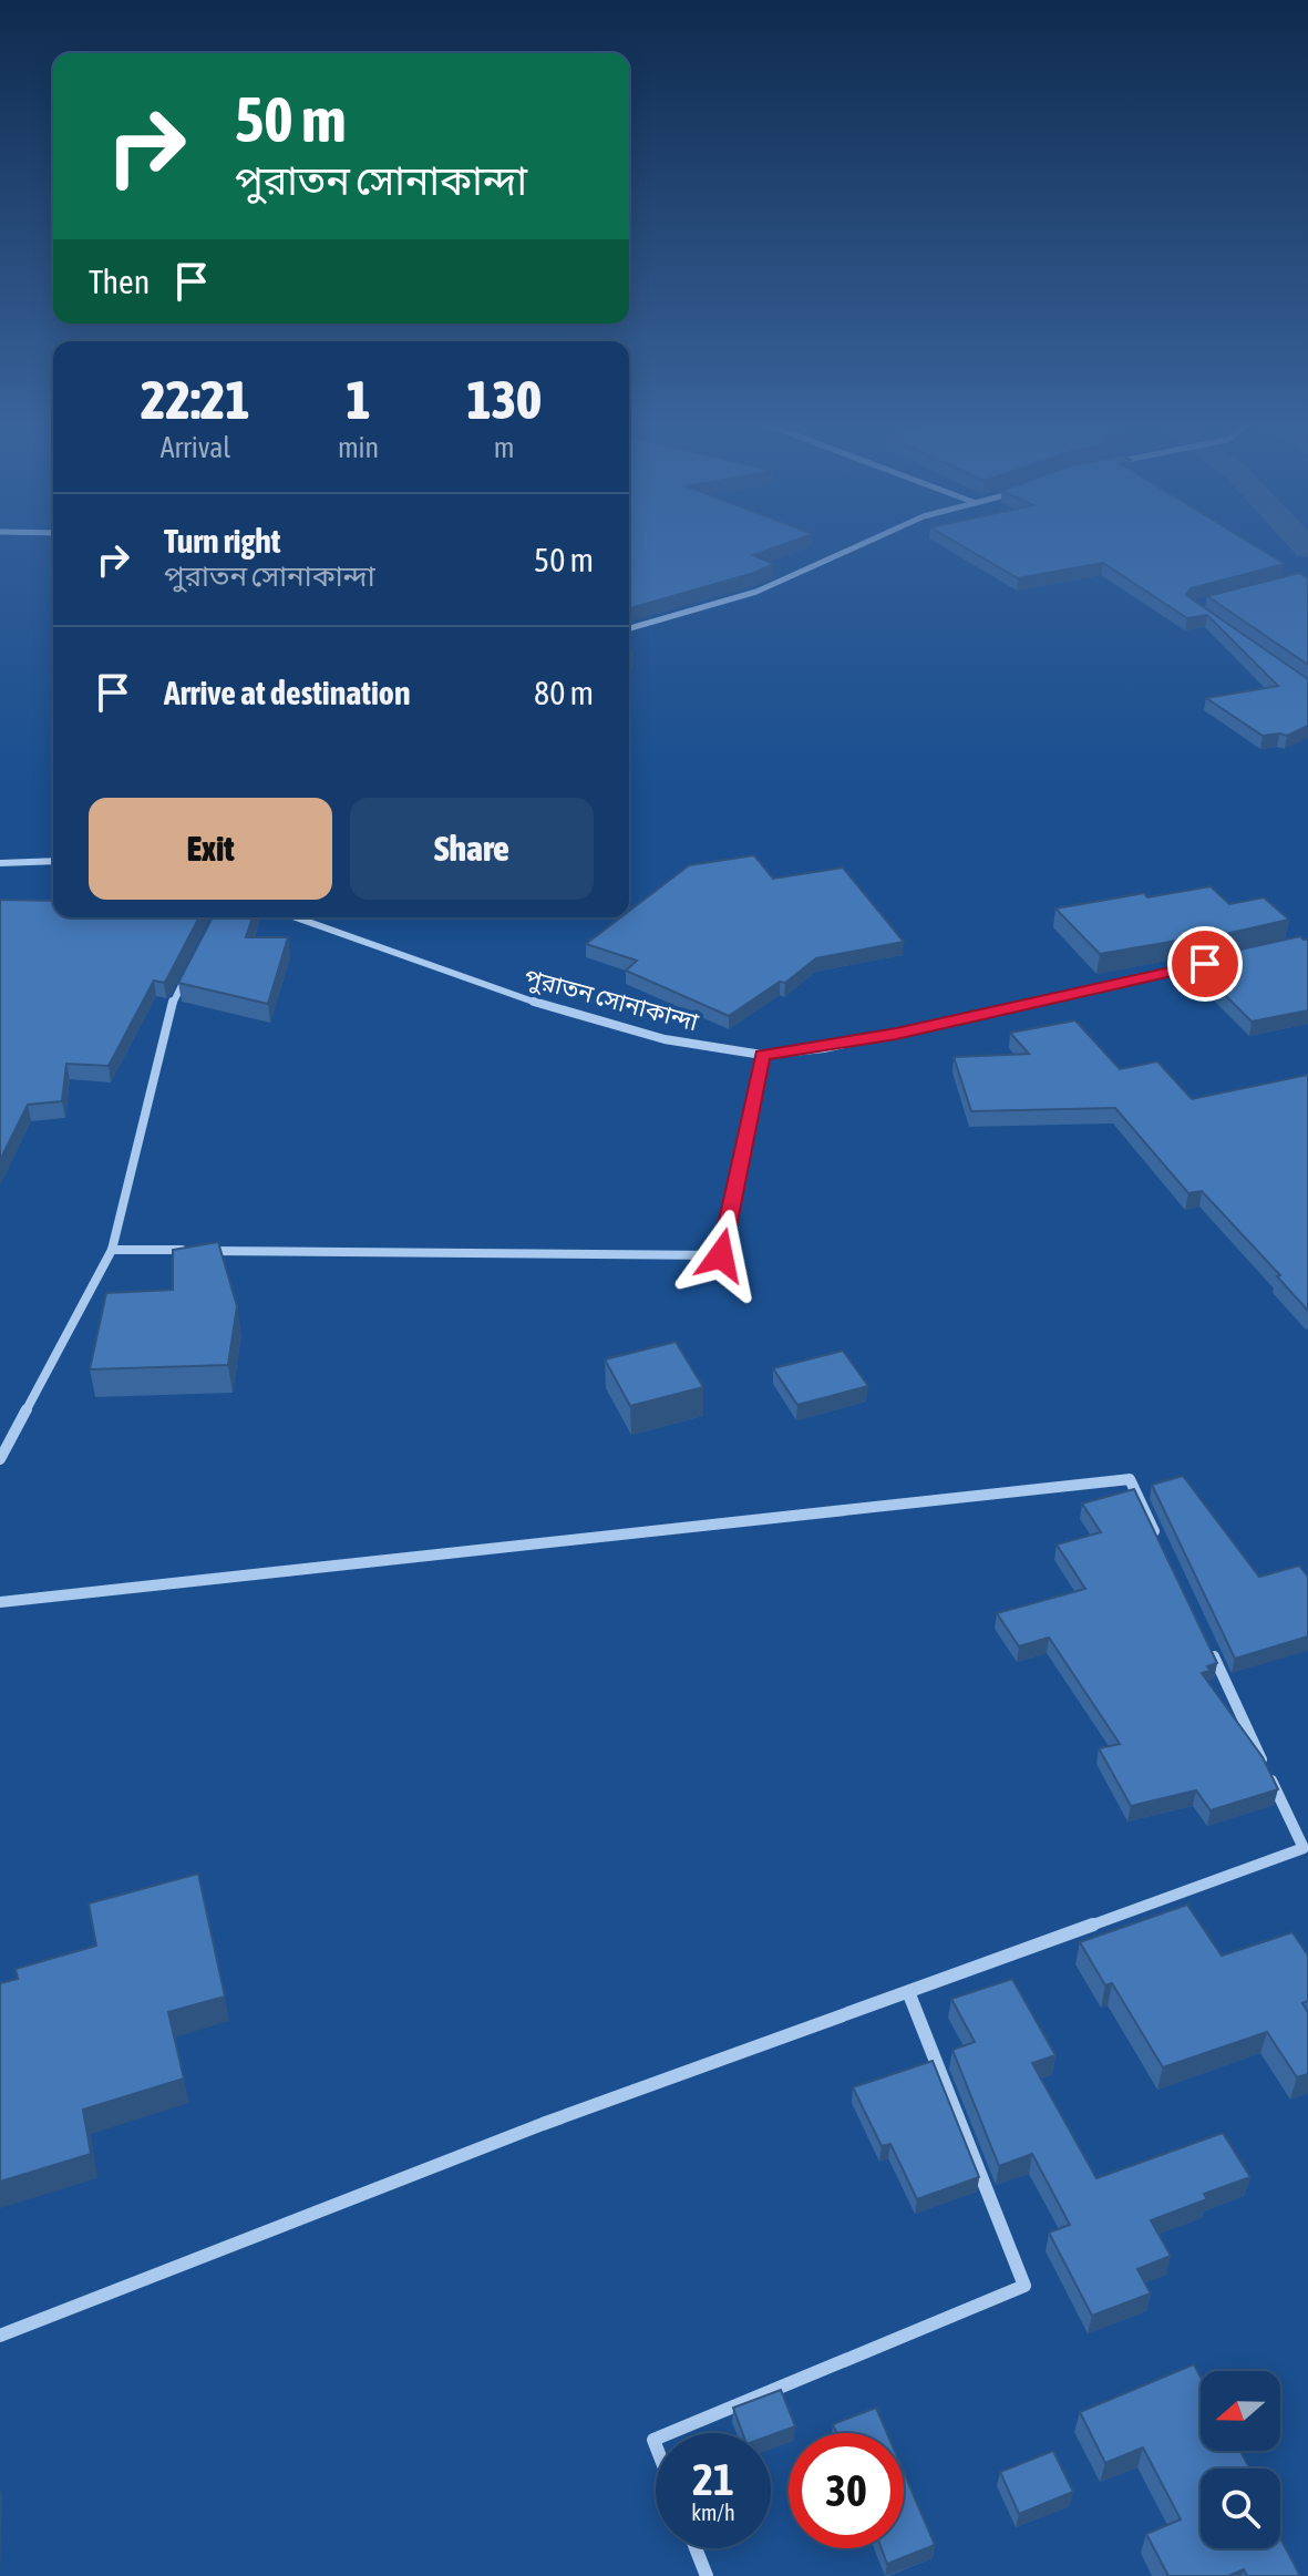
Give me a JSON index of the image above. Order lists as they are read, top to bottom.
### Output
{
  "streets": {
    "street": ["পুরাতন সোনাকান্দা"]
  },
  "north": "left",
  "page": {
    "turn": ["50 m", "পুরাতন সোনাকান্দা"],
    "then": "Then",
    "eta": [
      "22:21",
      "Arrival",
      "1",
      "min",
      "130",
      "m"
    ],
    "list": [
      {
        "name": "Turn right",
        "note": "পুরাতন সোনাকান্দা",
        "value": "50 m"
      },
      {
        "name": "Arrive at destination",
        "value": "80 m"
      }
    ],
    "buttons": ["Exit", "Share"],
    "speed": "21 km/h",
    "limit": "30"
  }
}
